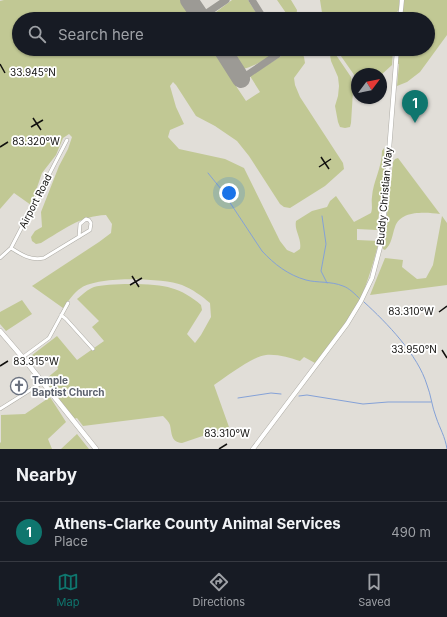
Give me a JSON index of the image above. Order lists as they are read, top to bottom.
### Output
{
  "streets": {
    "street": ["Buddy Christian Way", "Airport Road"]
  },
  "places": {
    "church": ["Temple Baptist Church"]
  },
  "north": "top right",
  "page": {
    "search": "Search here",
    "pins": "1",
    "heading": "Nearby",
    "list": [
      {
        "mark": "1",
        "name": "Athens-Clarke County Animal Services",
        "note": "Place",
        "value": "490 m"
      }
    ],
    "nav": ["Map", "Directions", "Saved"]
  },
  "coordinates": [
    "33.945°N",
    "83.320°W",
    "83.310°W",
    "33.950°N",
    "83.315°W"
  ]
}
